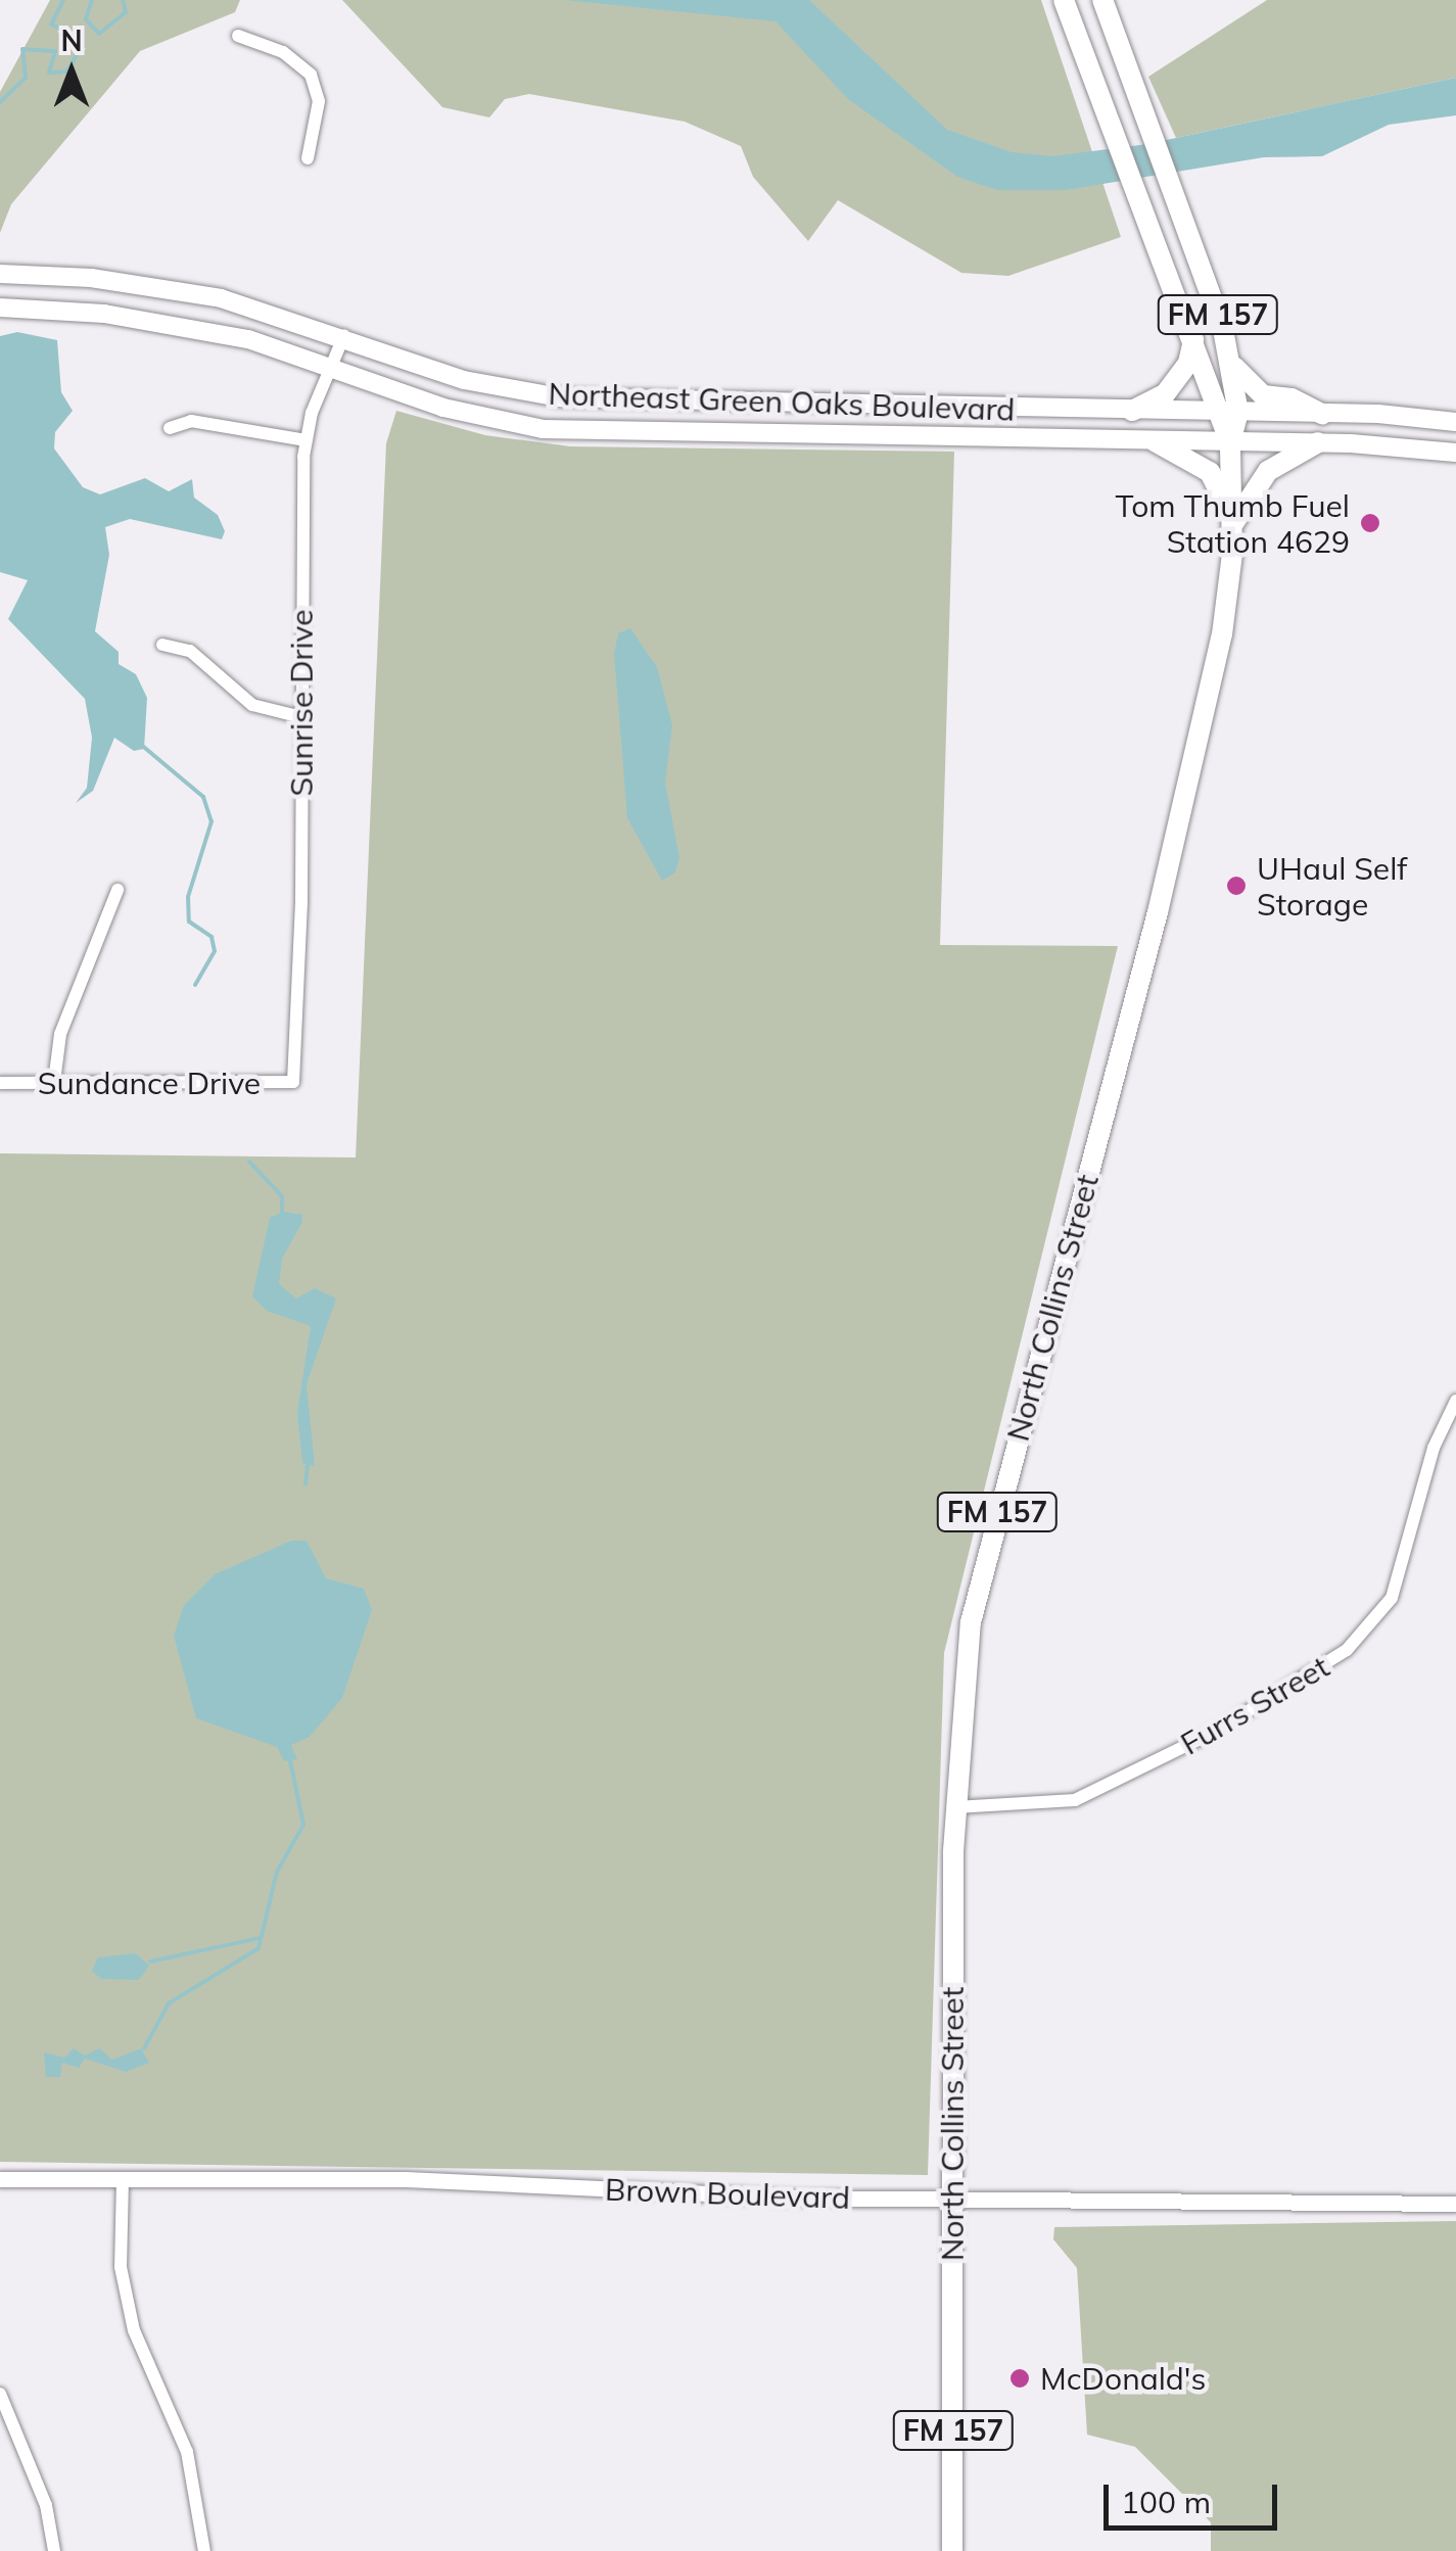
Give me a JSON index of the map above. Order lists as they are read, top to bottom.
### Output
{
  "streets": {
    "main road": ["FM 157", "Northeast Green Oaks Boulevard", "North Collins Street"],
    "street": [
      "Sunrise Drive",
      "Sundance Drive",
      "Furrs Street",
      "Brown Boulevard"
    ]
  },
  "crossings": [
    ["Northeast Green Oaks Boulevard", "Sunrise Drive"],
    ["Northeast Green Oaks Boulevard", "North Collins Street"],
    ["Sunrise Drive", "Sundance Drive"],
    ["North Collins Street", "Furrs Street"],
    ["North Collins Street", "Brown Boulevard"]
  ],
  "places": ["Tom Thumb Fuel Station 4629", "UHaul Self Storage", "McDonald's"],
  "scale_bar": "100 m",
  "north": "top"
}
